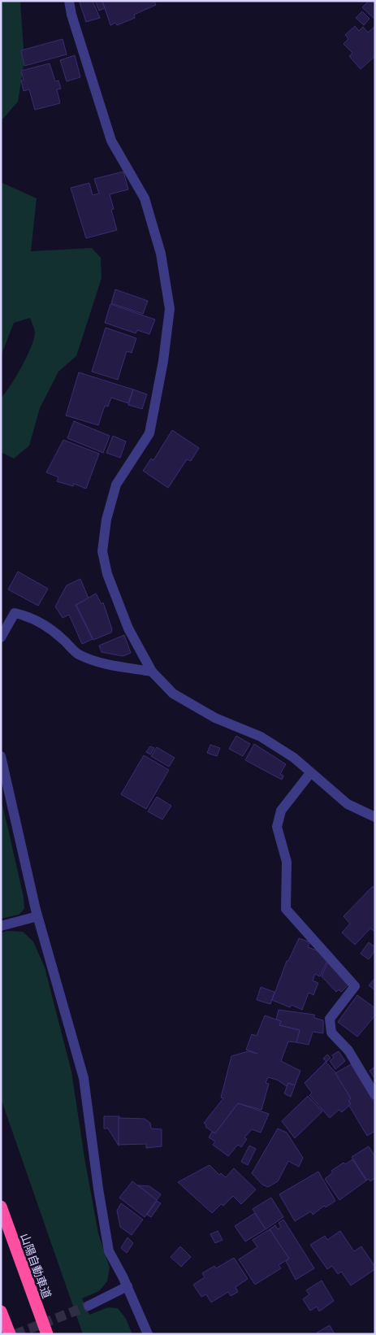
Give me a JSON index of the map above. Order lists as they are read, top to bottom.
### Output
{
  "streets": {
    "highway": ["山陽自動車道"]
  }
}
